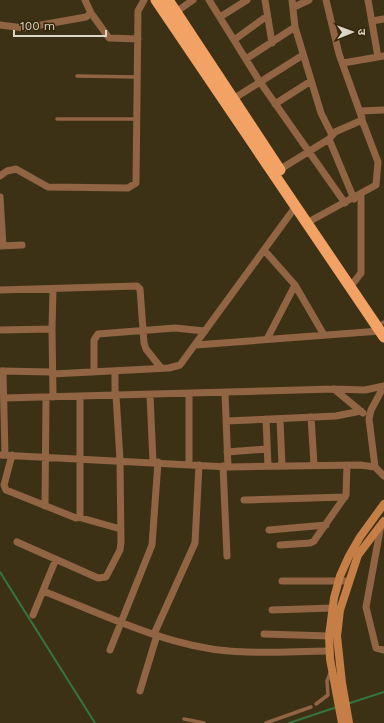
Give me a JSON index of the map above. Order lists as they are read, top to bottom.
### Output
{
  "scale_bar": "100 m",
  "north": "right"
}
